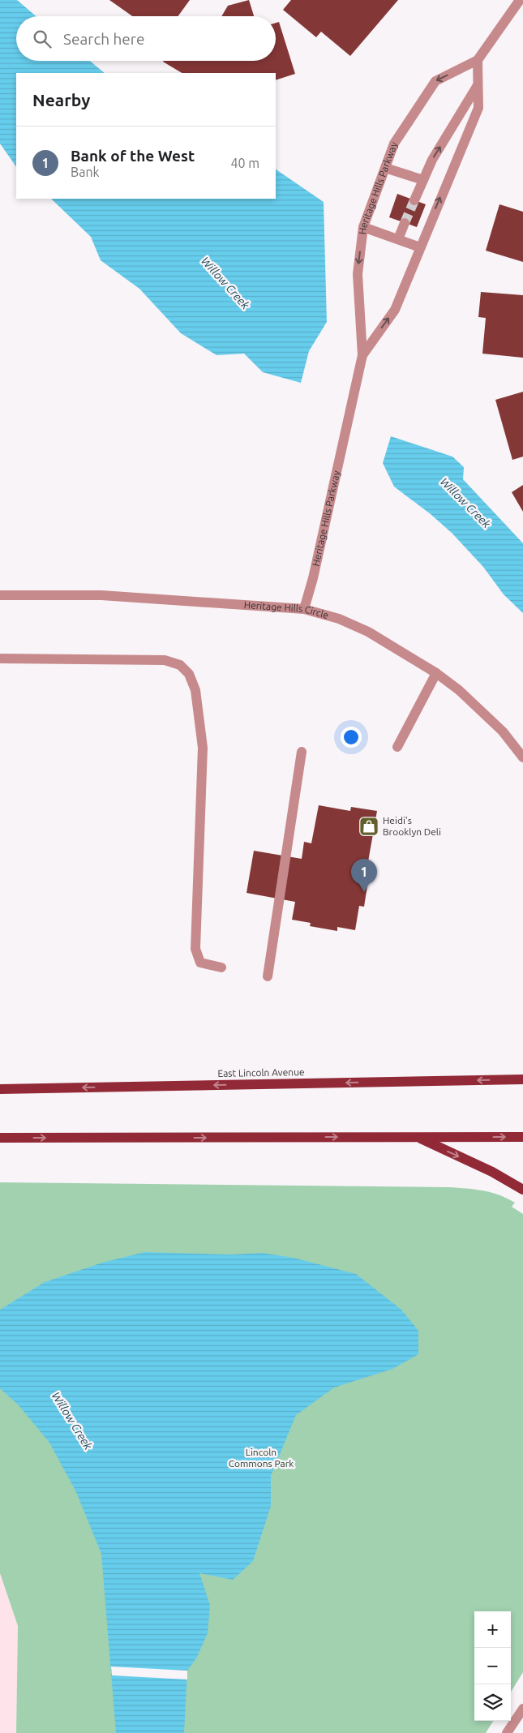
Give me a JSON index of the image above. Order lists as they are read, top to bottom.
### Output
{
  "streets": {
    "main road": ["East Lincoln Avenue"],
    "street": ["Heritage Hills Parkway", "Heritage Hills Circle"]
  },
  "crossings": [
    ["Heritage Hills Parkway", "Heritage Hills Circle"]
  ],
  "water": ["Willow Creek"],
  "parks": ["Lincoln Commons Park"],
  "places": {
    "shop": ["Heidi's Brooklyn Deli"]
  },
  "page": {
    "search": "Search here",
    "heading": "Nearby",
    "list": [
      {
        "mark": "1",
        "name": "Bank of the West",
        "note": "Bank",
        "value": "40 m"
      }
    ],
    "pins": "1",
    "map_buttons": ["+", "−"]
  }
}
